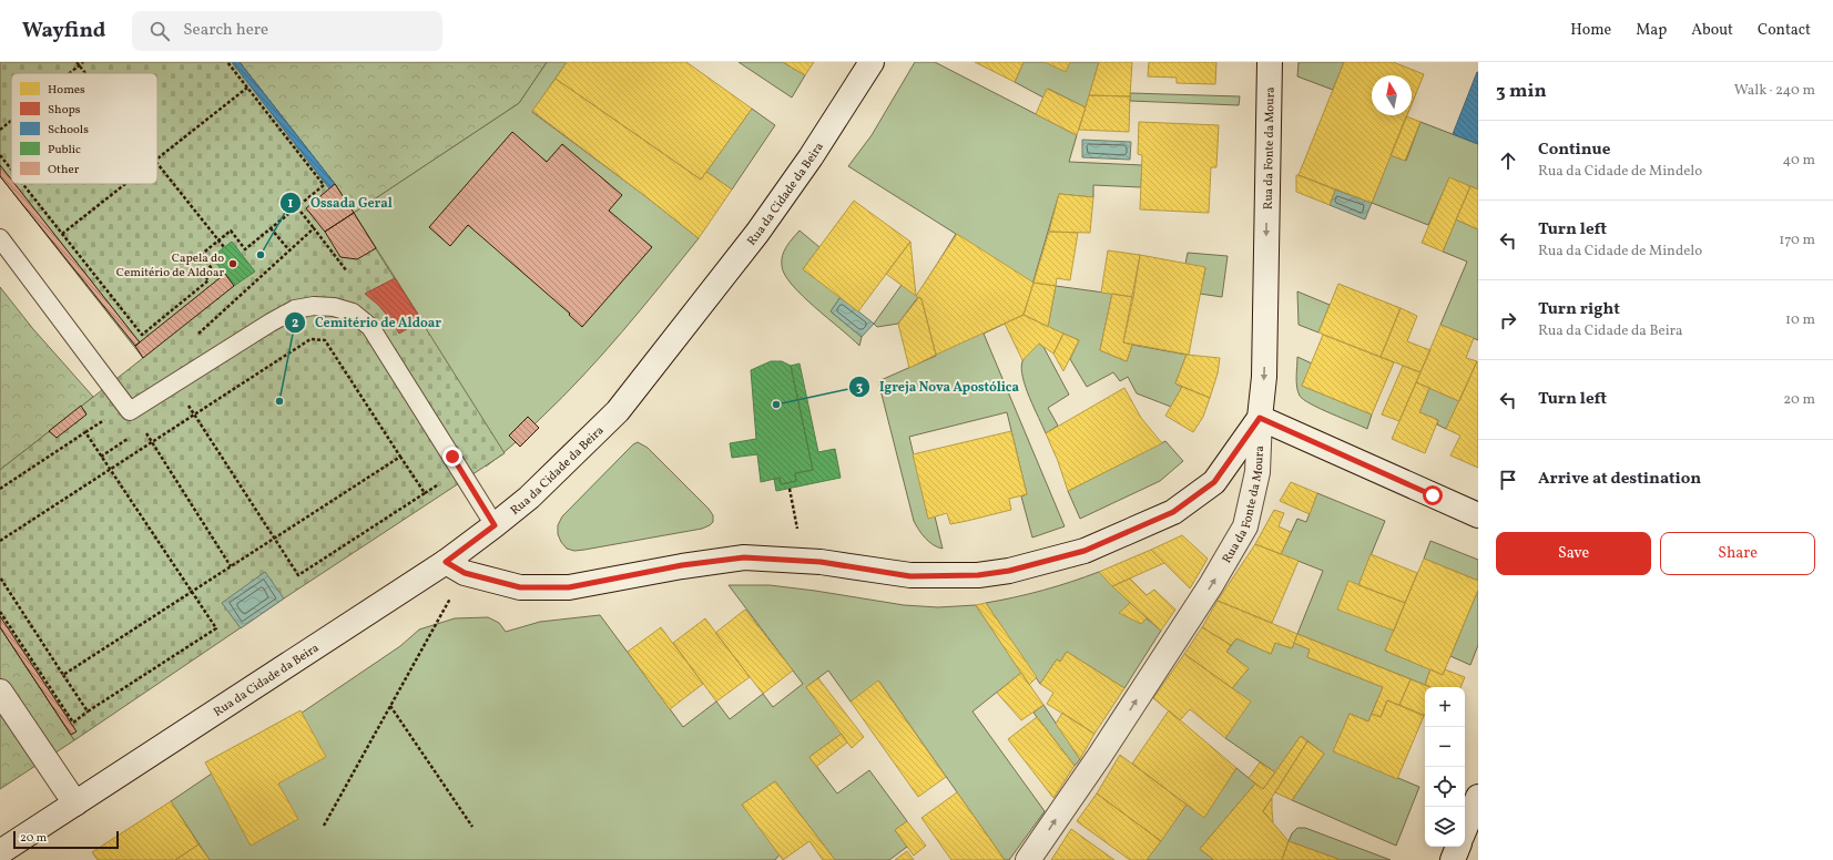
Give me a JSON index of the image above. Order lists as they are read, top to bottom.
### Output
{
  "streets": {
    "street": ["Rua da Fonte da Moura", "Rua da Cidade da Beira"]
  },
  "places": [
    "Ossada Geral",
    "Capela do Cemitério de Aldoar",
    "Cemitério de Aldoar",
    "Igreja Nova Apostólica"
  ],
  "legend": [
    "Homes",
    "Shops",
    "Schools",
    "Public",
    "Other"
  ],
  "scale_bar": "20 m",
  "north": "top",
  "page": {
    "header": "Wayfind",
    "search": "Search here",
    "nav": [
      "Home",
      "Map",
      "About",
      "Contact"
    ],
    "heading": ["3 min", "Walk · 240 m"],
    "list": [
      ["Continue", "Rua da Cidade de Mindelo", "40 m"],
      ["Turn left", "Rua da Cidade de Mindelo", "170 m"],
      ["Turn right", "Rua da Cidade da Beira", "10 m"],
      ["Turn left", "20 m"],
      "Arrive at destination"
    ],
    "buttons": ["Save", "Share"],
    "map_buttons": ["+", "−"],
    "scale": "20 m"
  }
}
